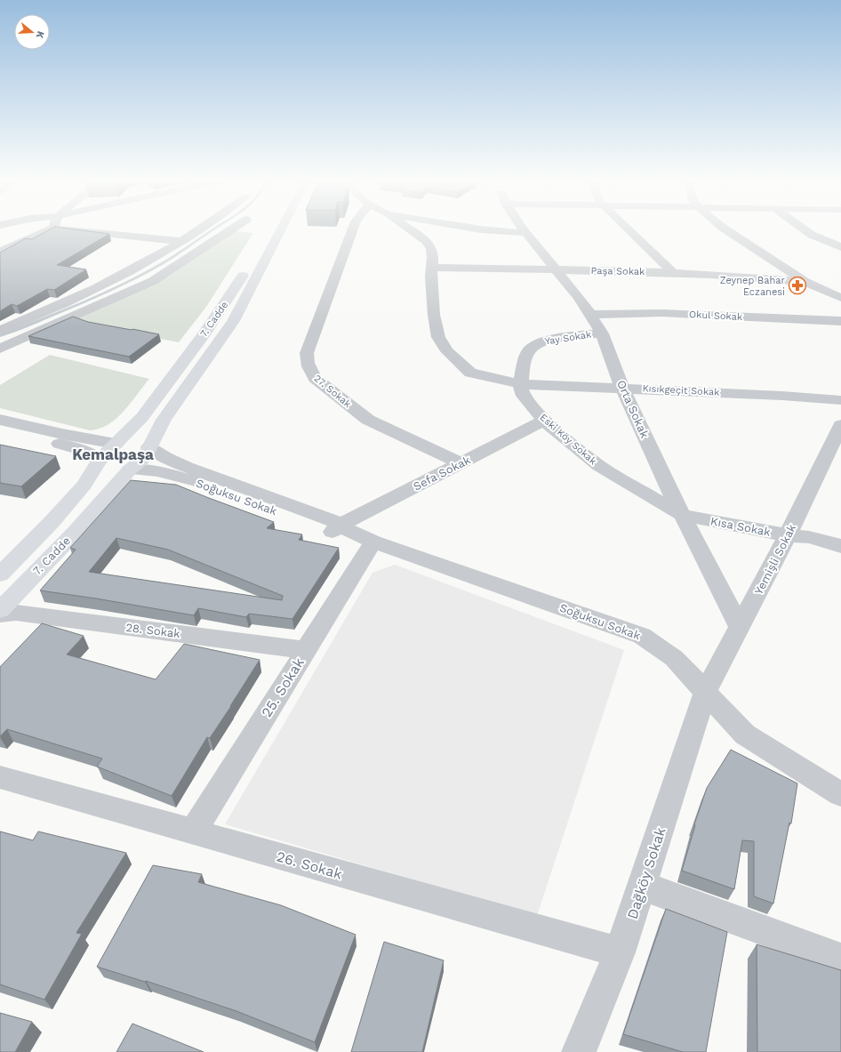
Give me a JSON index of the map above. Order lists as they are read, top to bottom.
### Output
{
  "streets": {
    "main road": ["7. Cadde"],
    "street": [
      "Paşa Sokak",
      "Okul Sokak",
      "Yay Sokak",
      "Kısıkgeçit Sokak",
      "27. Sokak",
      "Orta Sokak",
      "Eski Köy Sokak",
      "Sefa Sokak",
      "Soğuksu Sokak",
      "Kısa Sokak",
      "Yemişli Sokak",
      "28. Sokak",
      "25. Sokak",
      "26. Sokak",
      "Dağköy Sokak"
    ]
  },
  "crossings": [
    ["Paşa Sokak", "Orta Sokak"],
    ["Okul Sokak", "Orta Sokak"],
    ["7. Cadde", "Soğuksu Sokak"],
    ["Yay Sokak", "Kısıkgeçit Sokak"],
    ["Yay Sokak", "Orta Sokak"],
    ["Yay Sokak", "Eski Köy Sokak"],
    ["Kısıkgeçit Sokak", "Orta Sokak"],
    ["Kısıkgeçit Sokak", "Eski Köy Sokak"],
    ["27. Sokak", "Sefa Sokak"],
    ["Orta Sokak", "Eski Köy Sokak"],
    ["Orta Sokak", "Kısa Sokak"],
    ["Orta Sokak", "Yemişli Sokak"],
    ["Eski Köy Sokak", "Sefa Sokak"],
    ["Eski Köy Sokak", "Kısa Sokak"],
    ["Sefa Sokak", "Soğuksu Sokak"],
    ["Soğuksu Sokak", "Yemişli Sokak"],
    ["Soğuksu Sokak", "25. Sokak"],
    ["Soğuksu Sokak", "Dağköy Sokak"],
    ["Kısa Sokak", "Yemişli Sokak"],
    ["Yemişli Sokak", "Dağköy Sokak"],
    ["28. Sokak", "25. Sokak"],
    ["25. Sokak", "26. Sokak"],
    ["26. Sokak", "Dağköy Sokak"]
  ],
  "districts": ["Kemalpaşa"],
  "places": {
    "pharmacy": ["Zeynep Bahar Eczanesi"]
  },
  "north": "right"
}
